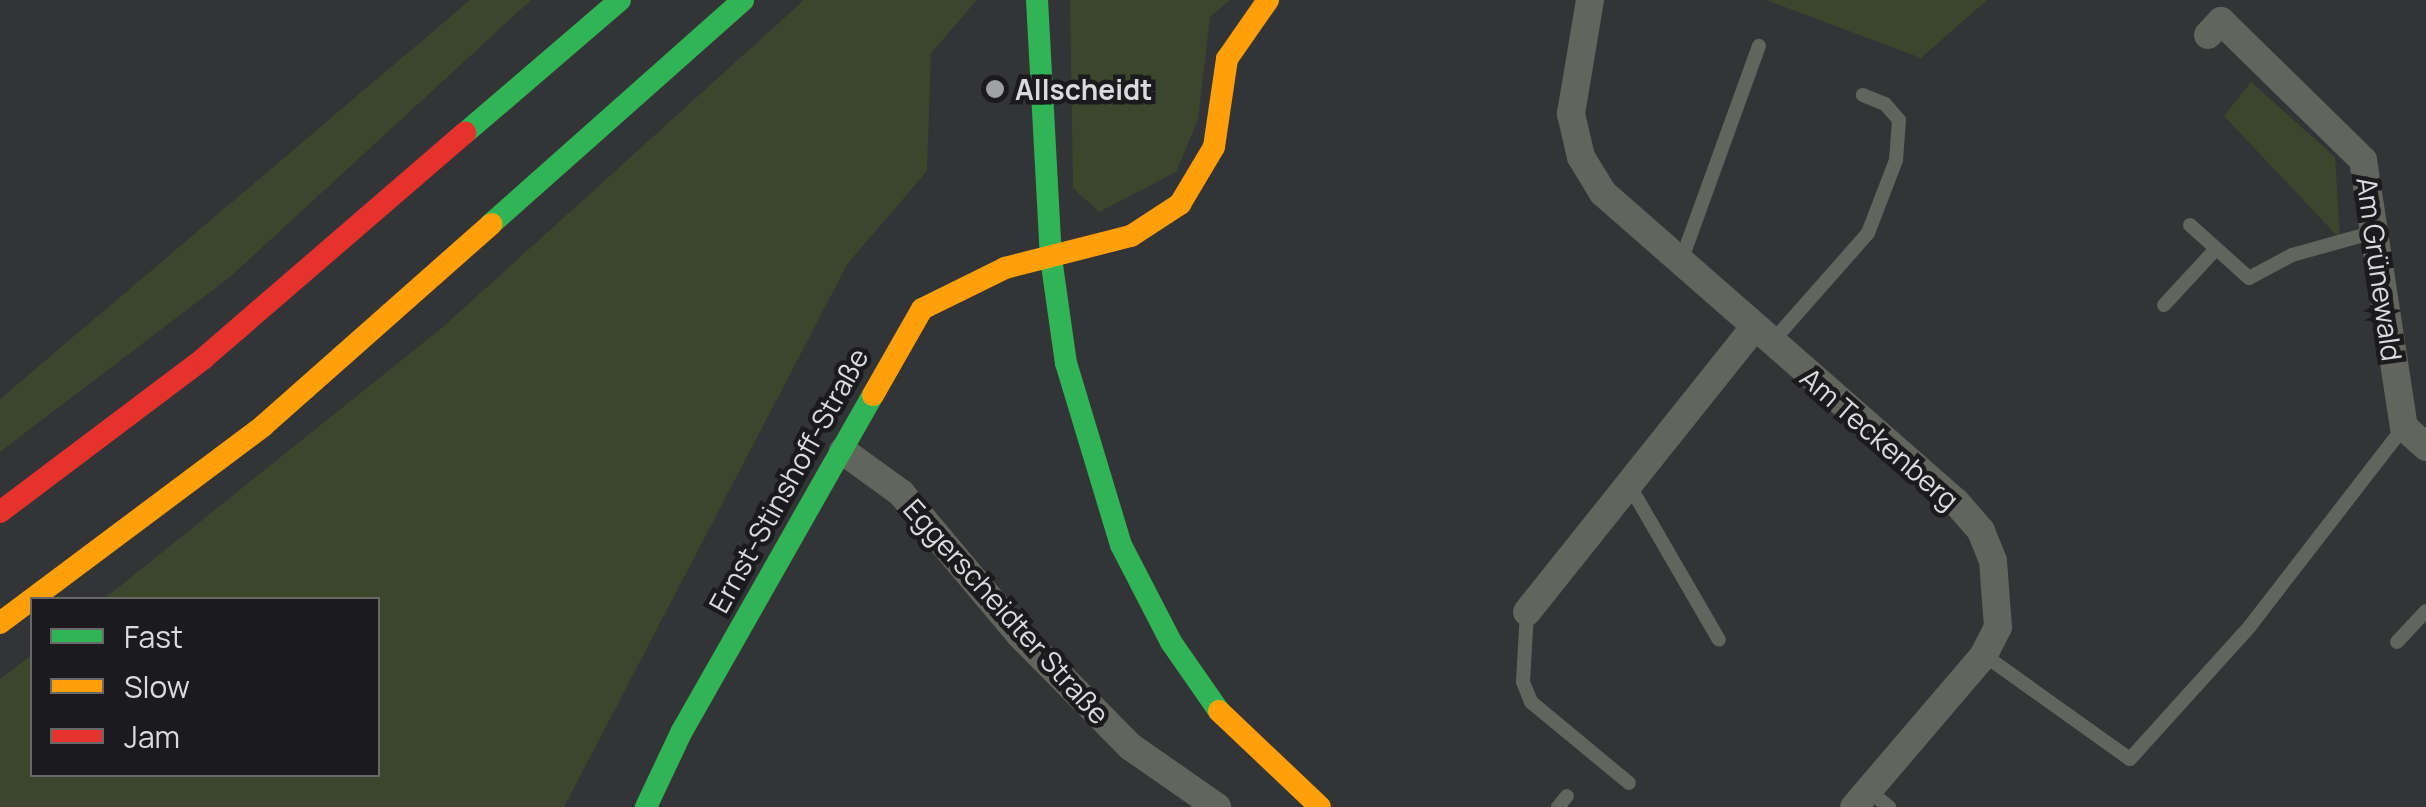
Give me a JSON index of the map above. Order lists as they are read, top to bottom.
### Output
{
  "streets": {
    "main road": ["Ernst-Stinshoff-Straße"],
    "street": ["Am Grünewald", "Am Teckenberg", "Eggerscheidter Straße"]
  },
  "crossings": [
    ["Ernst-Stinshoff-Straße", "Eggerscheidter Straße"]
  ],
  "places": ["Allscheidt"],
  "legend": ["Fast", "Slow", "Jam"]
}
